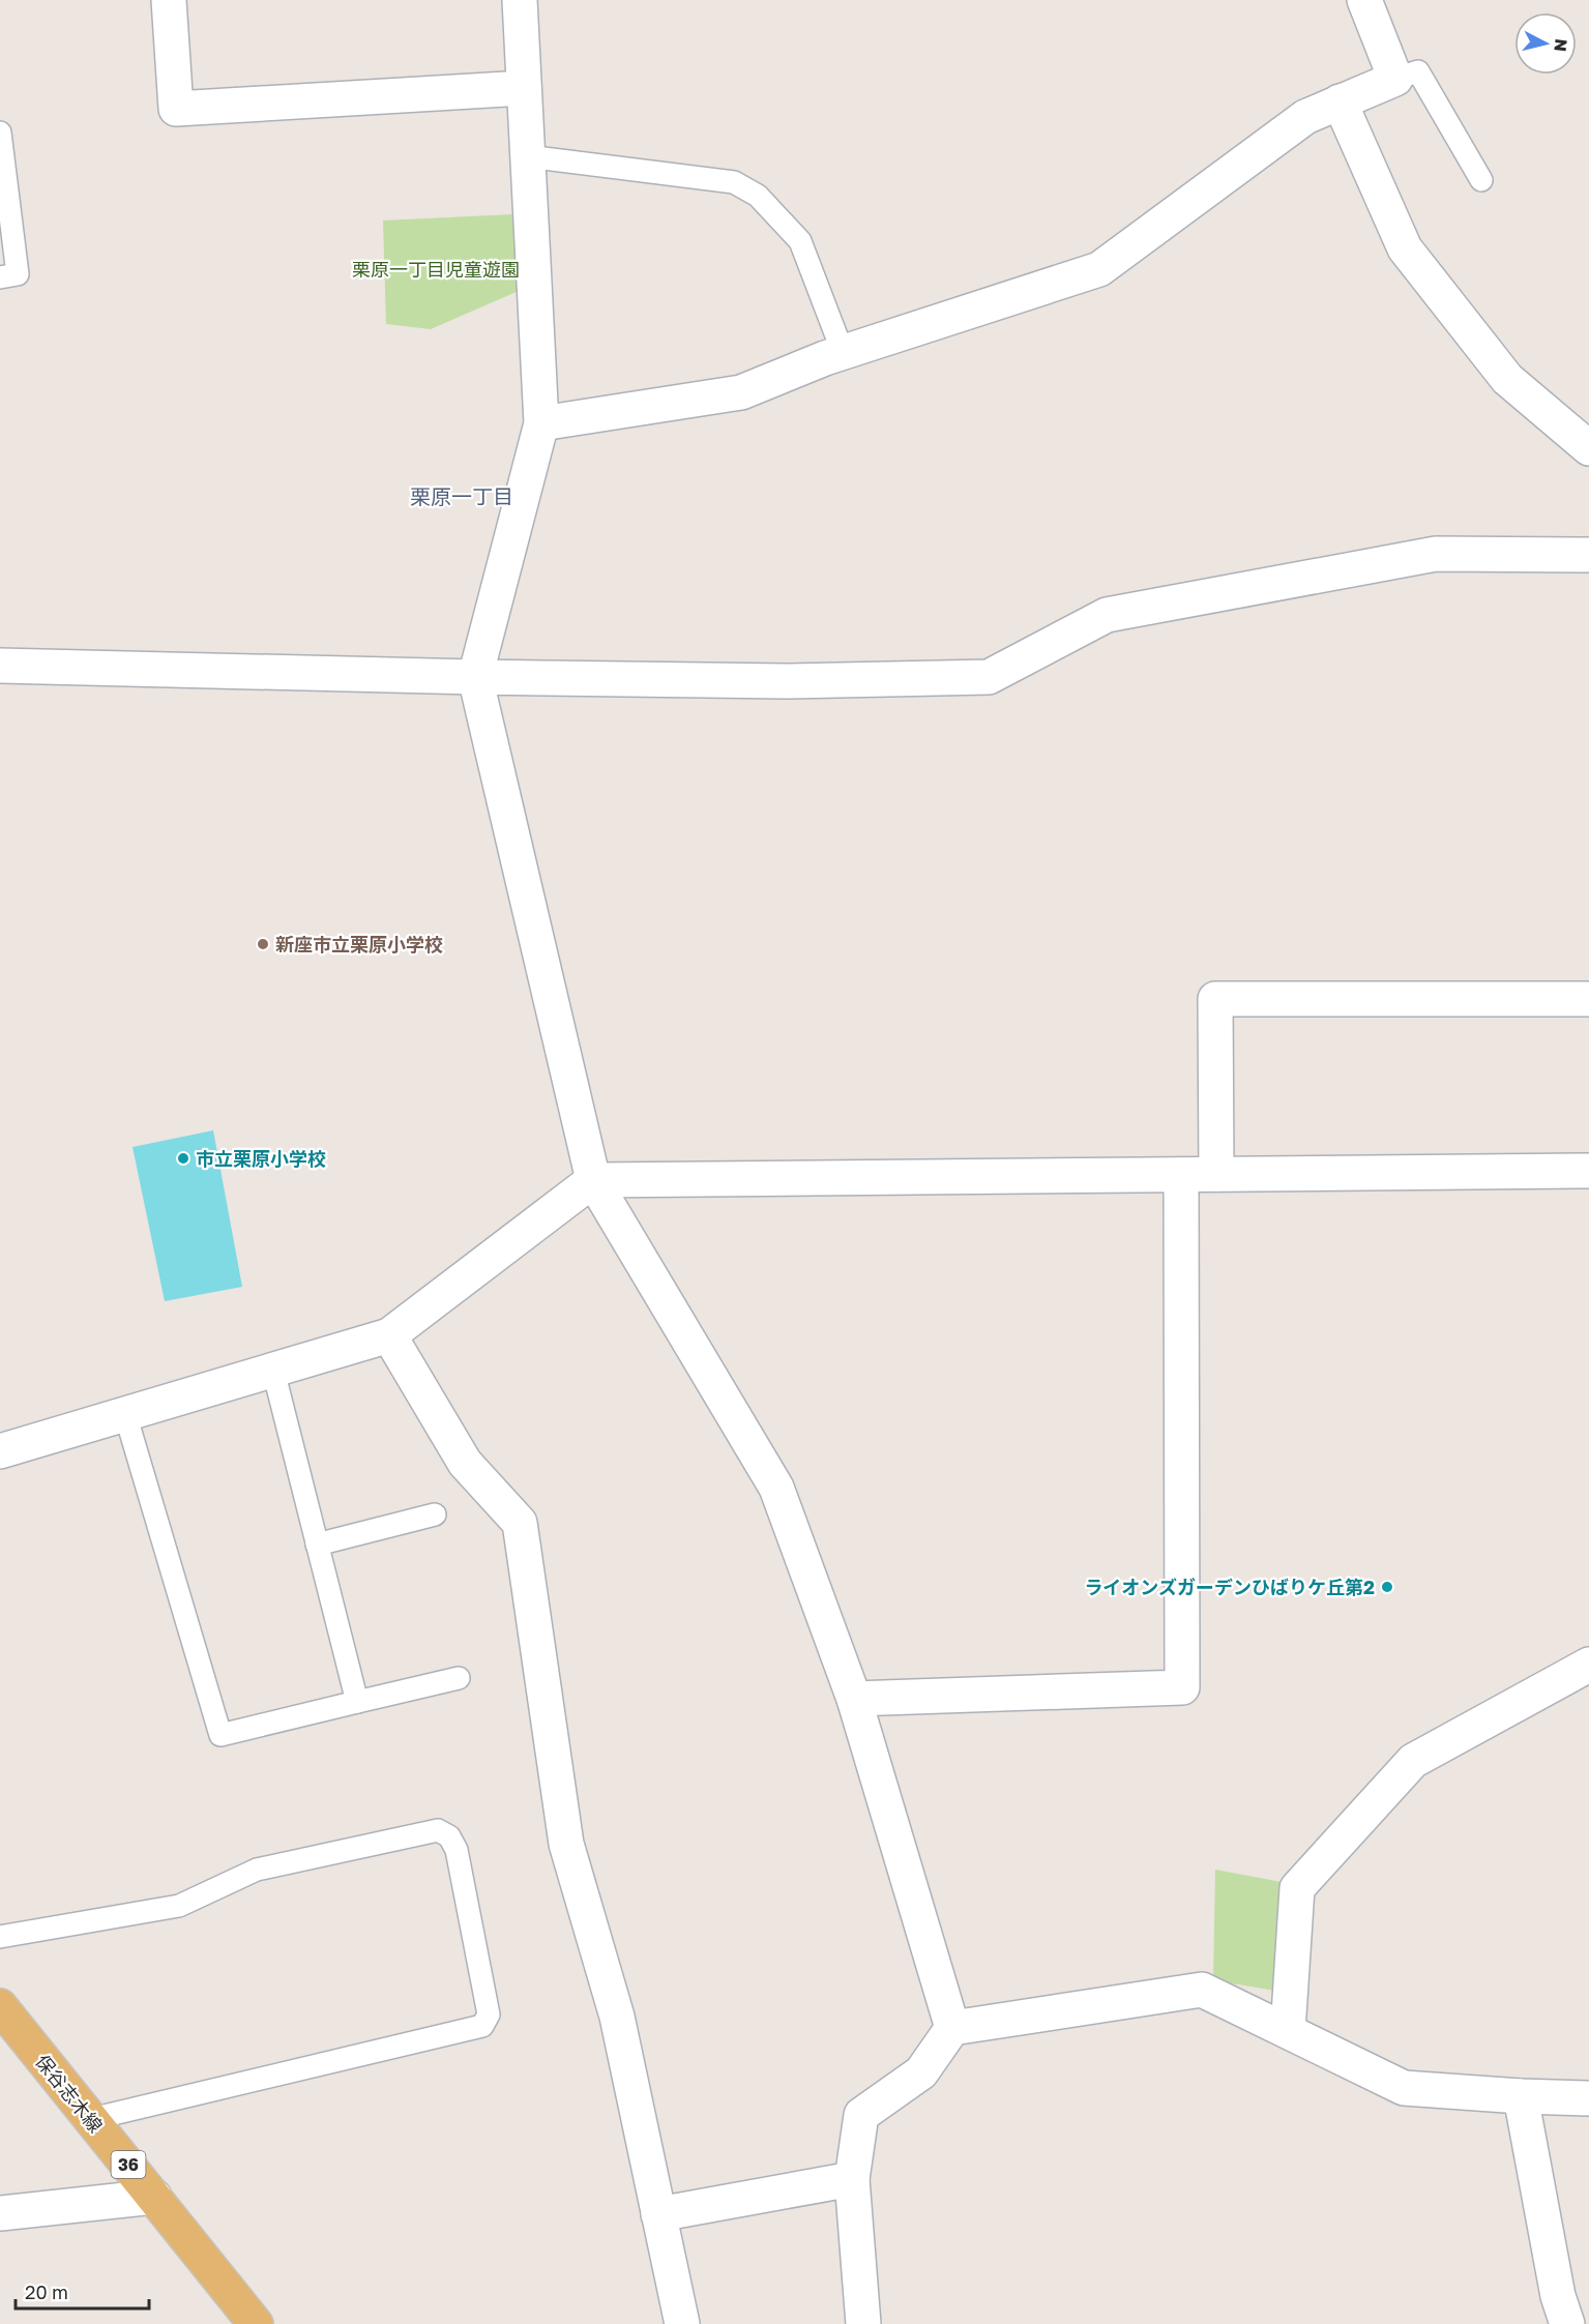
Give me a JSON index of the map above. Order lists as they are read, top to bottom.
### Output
{
  "streets": {
    "main road": ["保谷志木線", "36"]
  },
  "districts": ["栗原一丁目"],
  "parks": ["栗原一丁目児童遊園"],
  "places": ["新座市立栗原小学校", "市立栗原小学校", "ライオンズガーデンひばりケ丘第2"],
  "scale_bar": "20 m",
  "north": "right"
}
